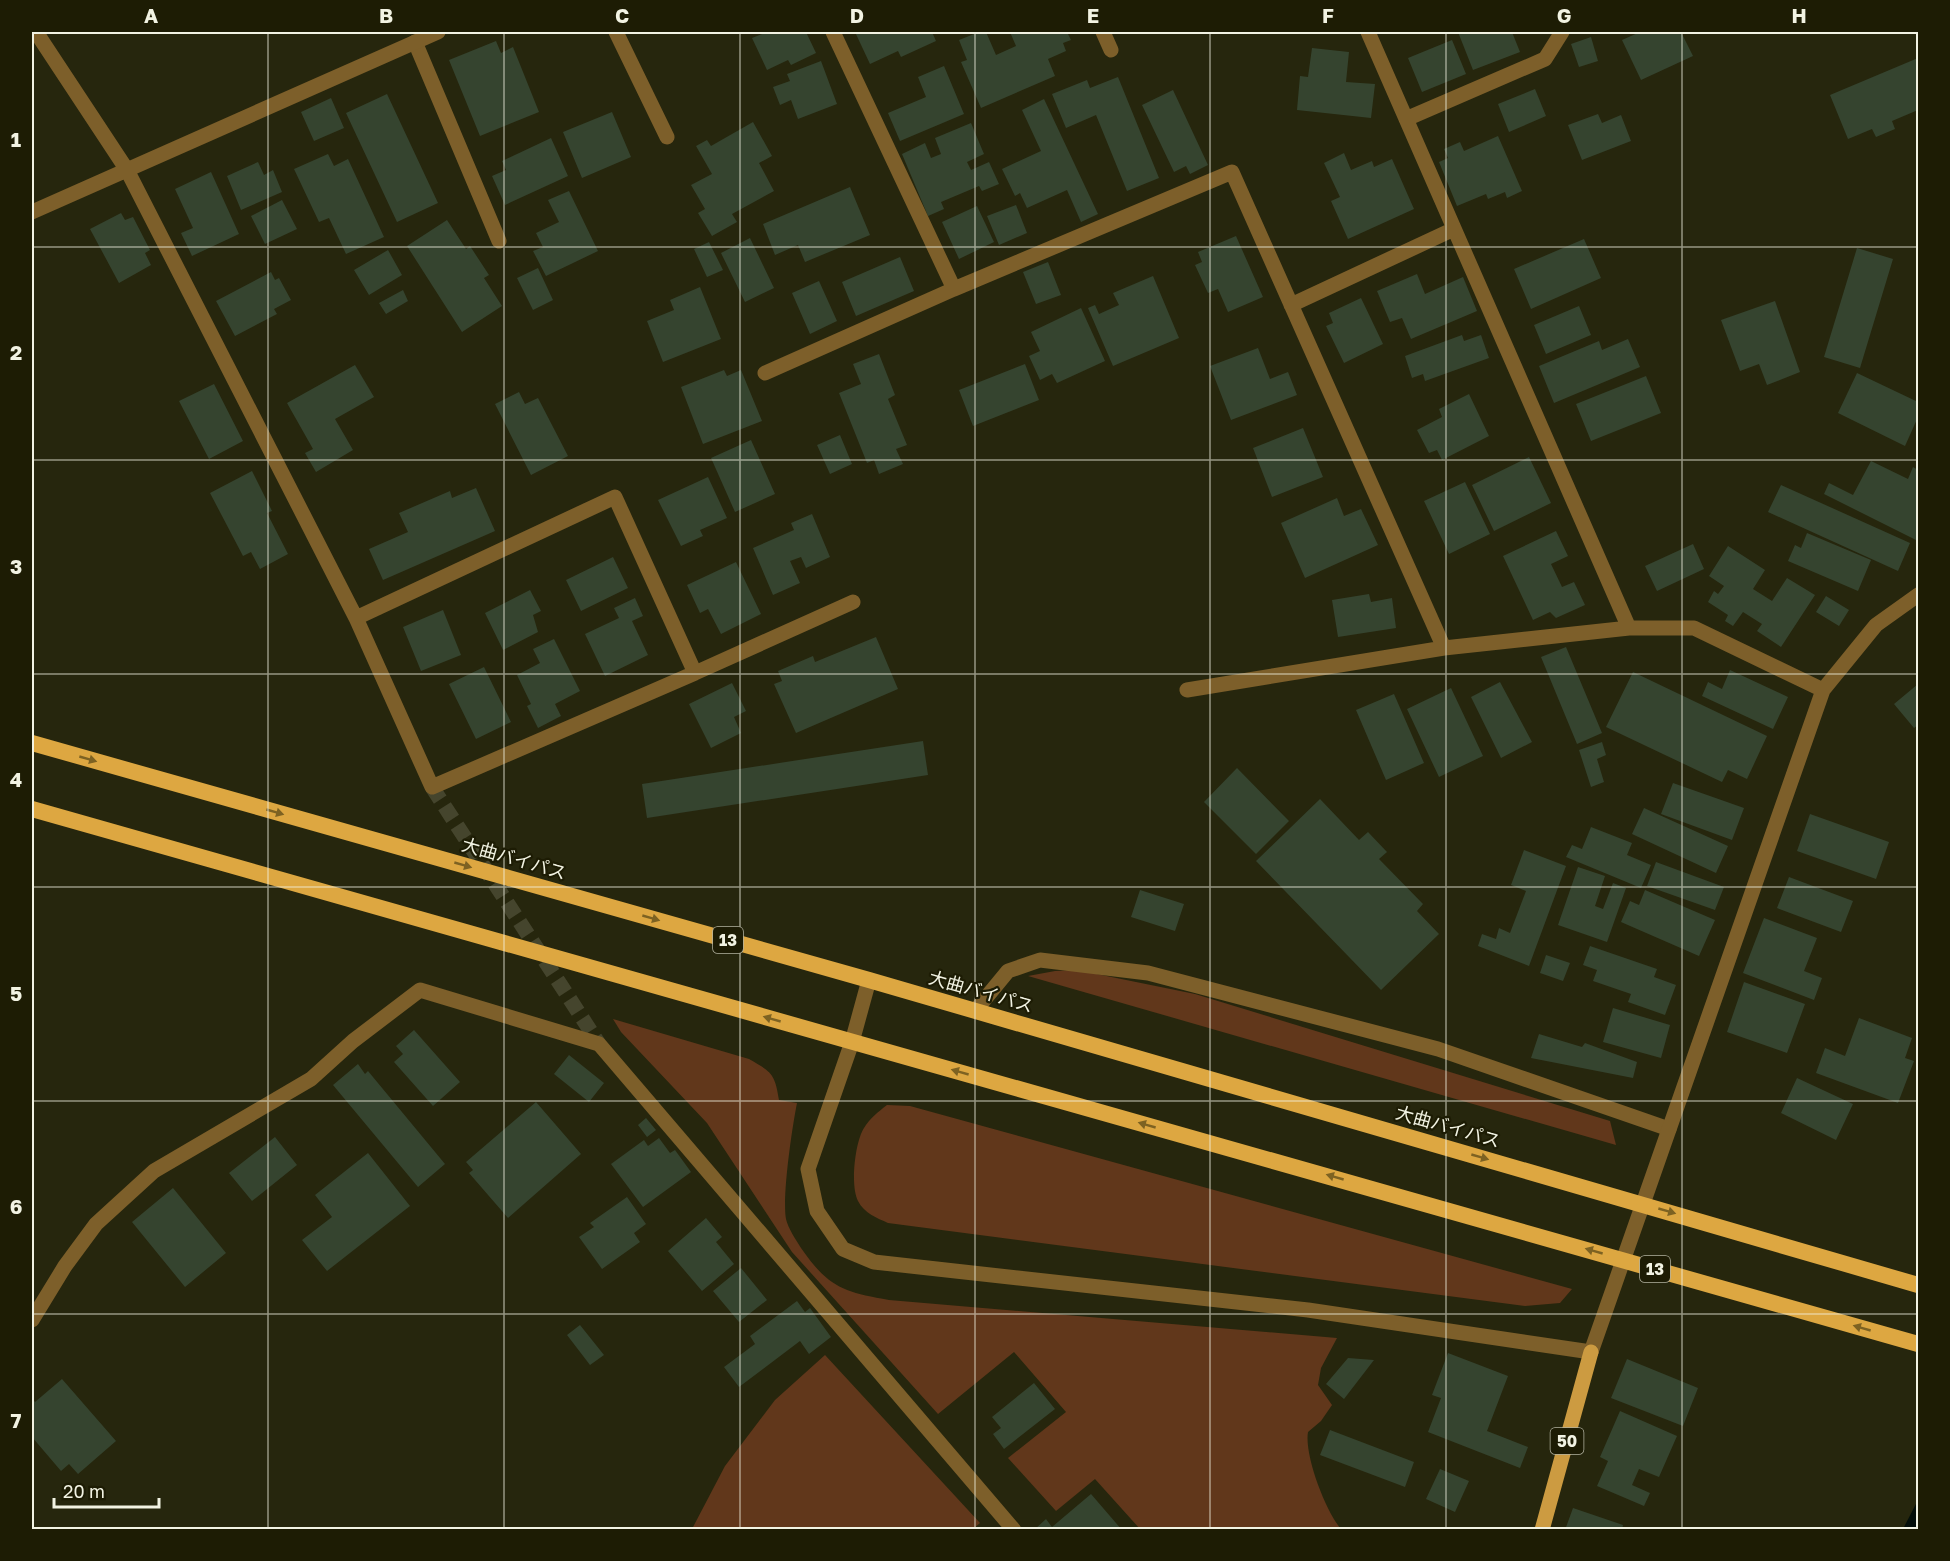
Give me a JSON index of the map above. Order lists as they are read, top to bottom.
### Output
{
  "streets": {
    "highway": ["大曲バイパス", "13"],
    "main road": ["50"]
  },
  "scale_bar": "20 m",
  "grid": {
    "columns": [
      "A",
      "B",
      "C",
      "D",
      "E",
      "F",
      "G",
      "H"
    ],
    "rows": [
      "1",
      "2",
      "3",
      "4",
      "5",
      "6",
      "7"
    ]
  }
}
